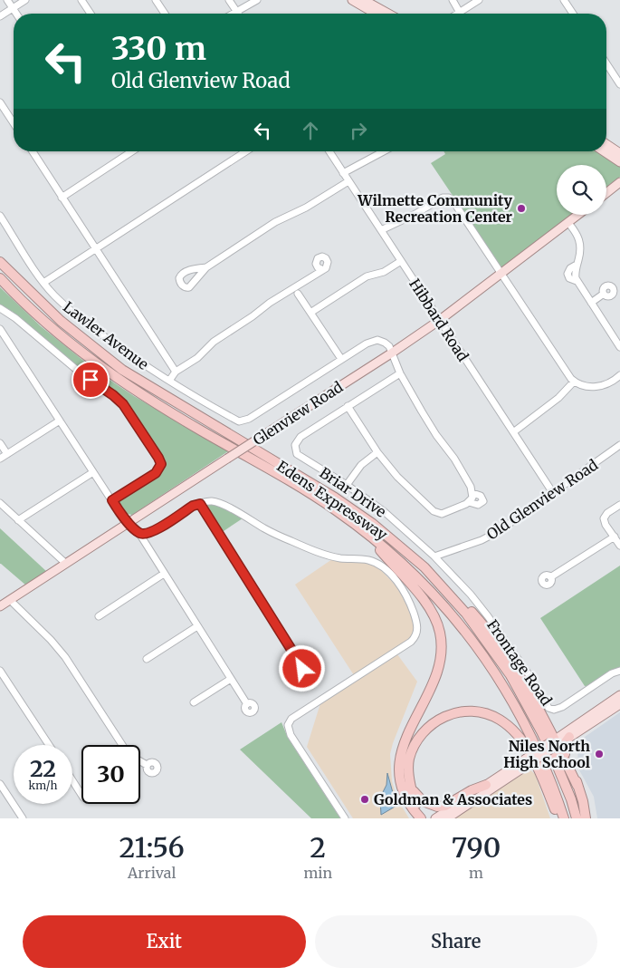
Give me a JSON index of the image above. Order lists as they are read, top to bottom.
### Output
{
  "streets": {
    "highway": ["Edens Expressway"],
    "main road": ["Glenview Road"],
    "street": [
      "Hibbard Road",
      "Lawler Avenue",
      "Briar Drive",
      "Old Glenview Road",
      "Frontage Road"
    ]
  },
  "crossings": [
    ["Hibbard Road", "Glenview Road"],
    ["Hibbard Road", "Old Glenview Road"],
    ["Briar Drive", "Old Glenview Road"],
    ["Briar Drive", "Frontage Road"],
    ["Old Glenview Road", "Frontage Road"]
  ],
  "places": ["Wilmette Community Recreation Center", "Niles North High School", "Goldman & Associates"],
  "page": {
    "turn": ["330 m", "Old Glenview Road"],
    "speed": "22 km/h",
    "limit": "30",
    "eta": [
      "21:56",
      "Arrival",
      "2",
      "min",
      "790",
      "m"
    ],
    "buttons": ["Exit", "Share"]
  }
}
